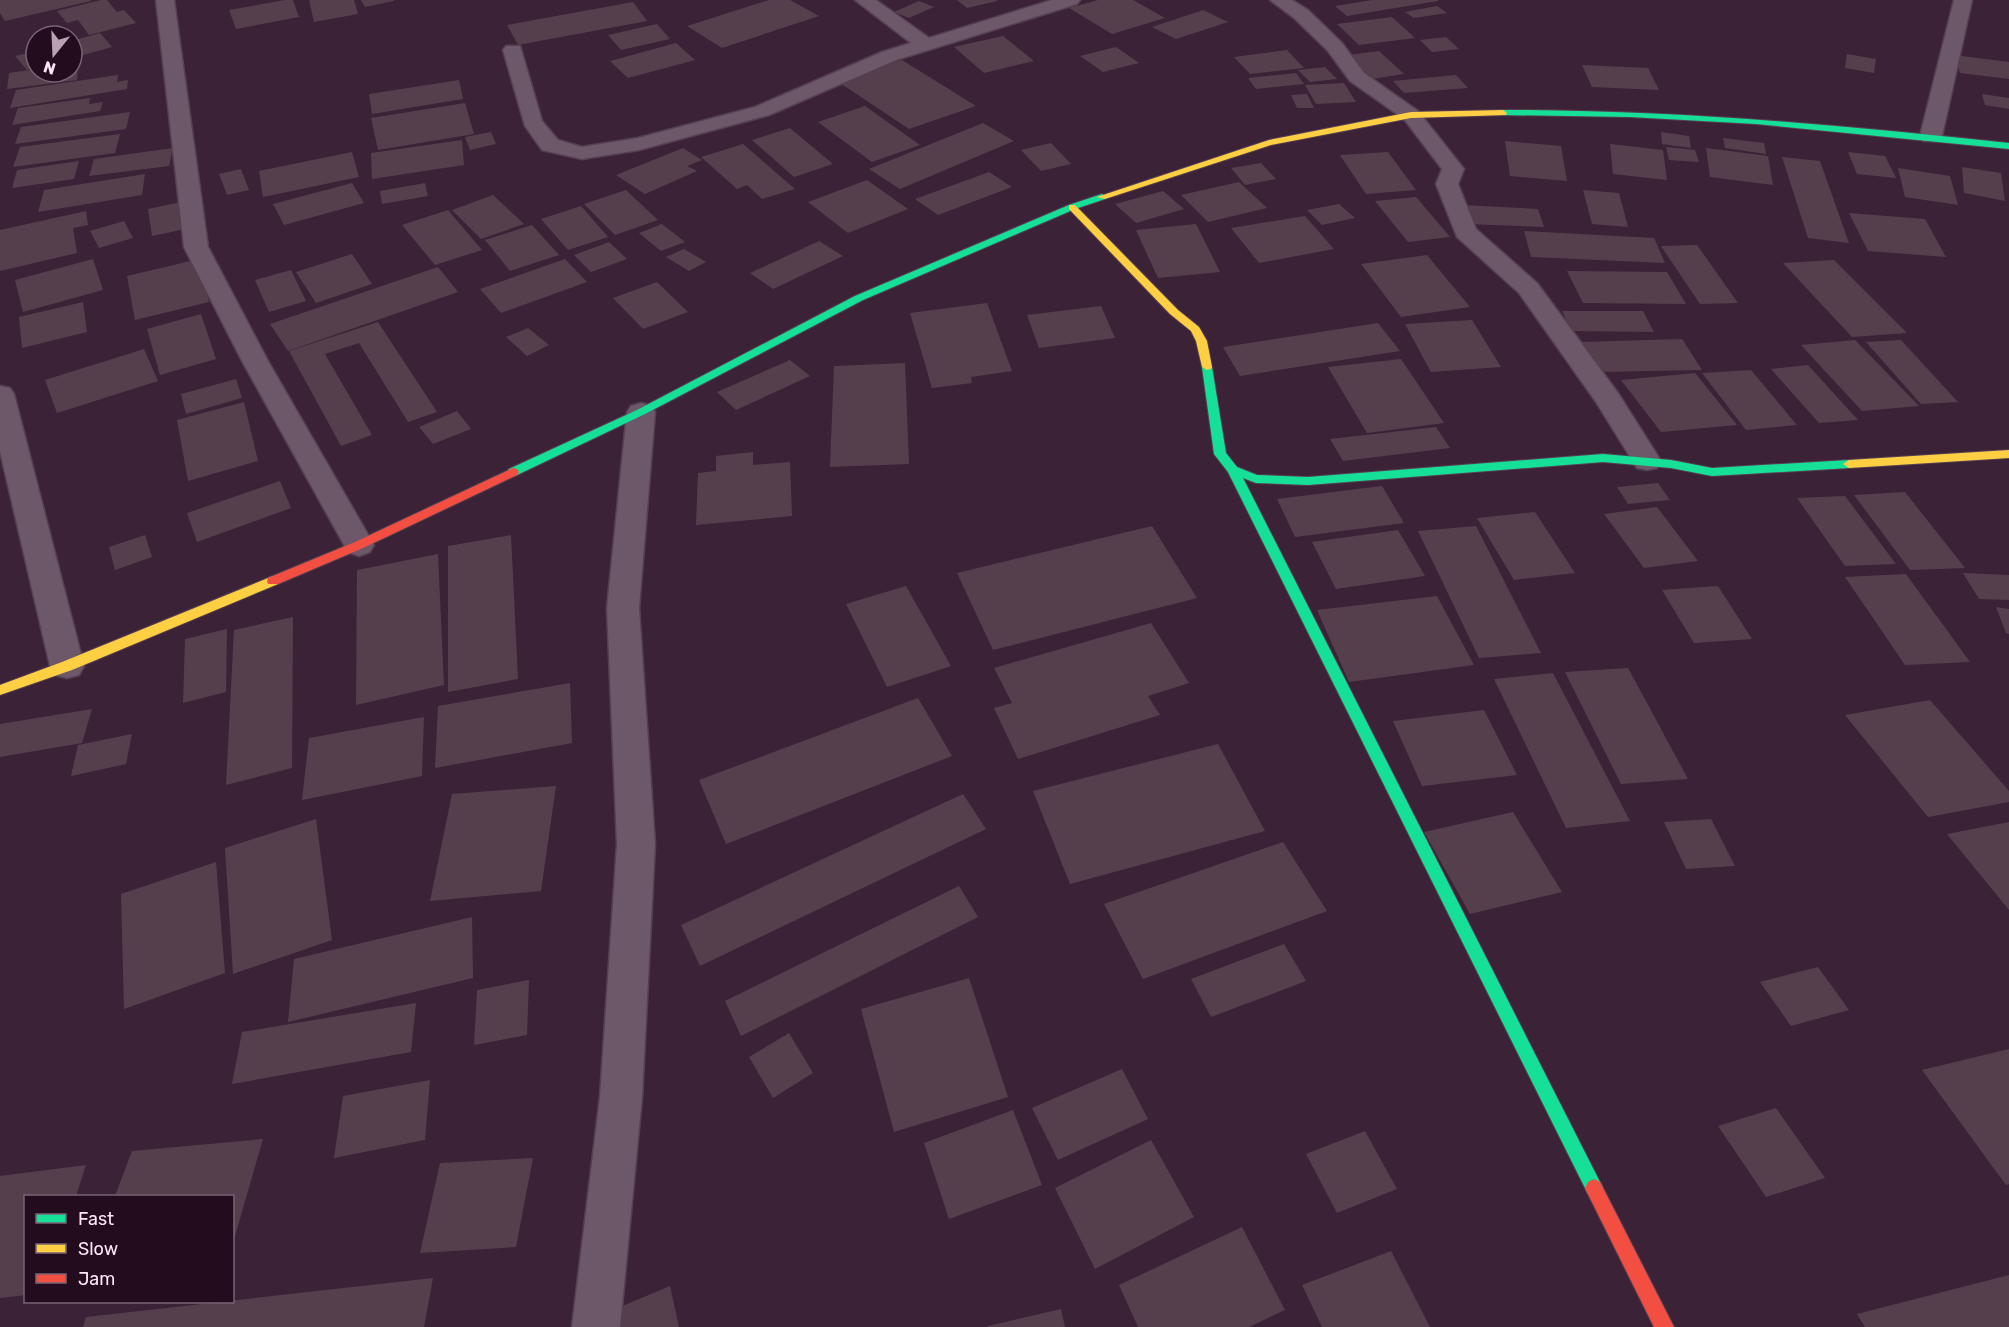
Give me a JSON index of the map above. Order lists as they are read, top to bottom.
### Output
{
  "legend": ["Fast", "Slow", "Jam"],
  "north": "bottom"
}
